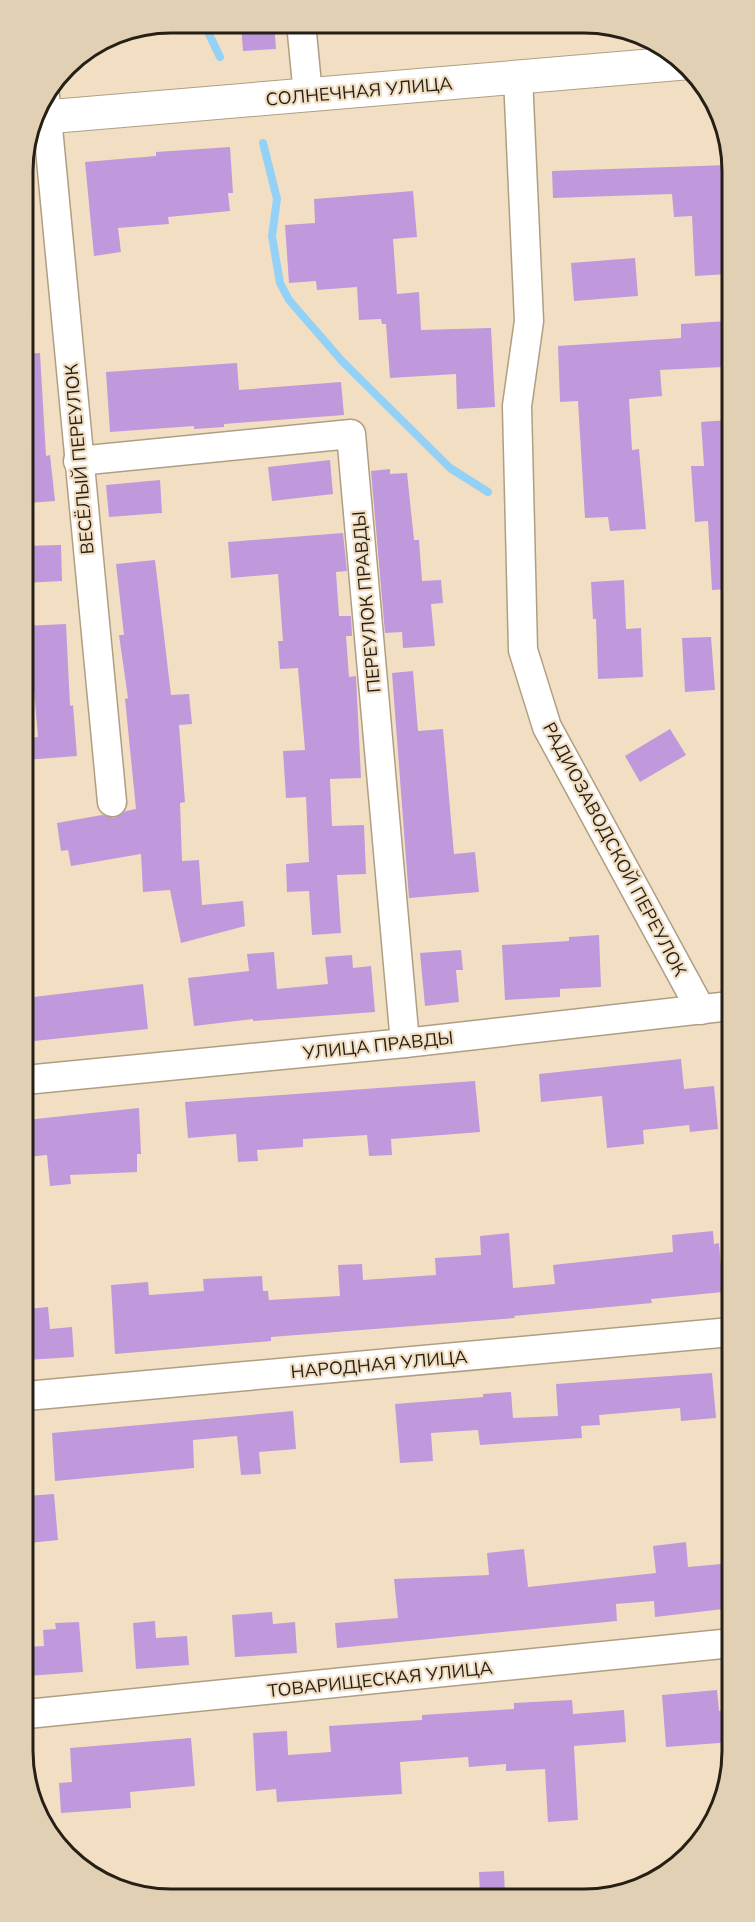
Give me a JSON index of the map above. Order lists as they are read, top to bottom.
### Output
{
  "streets": {
    "main road": ["СОЛНЕЧНАЯ УЛИЦА"],
    "street": [
      "ВЕСЁЛЫЙ ПЕРЕУЛОК",
      "ПЕРЕУЛОК ПРАВДЫ",
      "РАДИОЗАВОДСКОЙ ПЕРЕУЛОК",
      "УЛИЦА ПРАВДЫ",
      "НАРОДНАЯ УЛИЦА",
      "ТОВАРИЩЕСКАЯ УЛИЦА"
    ]
  },
  "crossings": [
    ["СОЛНЕЧНАЯ УЛИЦА", "РАДИОЗАВОДСКОЙ ПЕРЕУЛОК"],
    ["ВЕСЁЛЫЙ ПЕРЕУЛОК", "ПЕРЕУЛОК ПРАВДЫ"],
    ["ПЕРЕУЛОК ПРАВДЫ", "УЛИЦА ПРАВДЫ"],
    ["РАДИОЗАВОДСКОЙ ПЕРЕУЛОК", "УЛИЦА ПРАВДЫ"]
  ]
}
